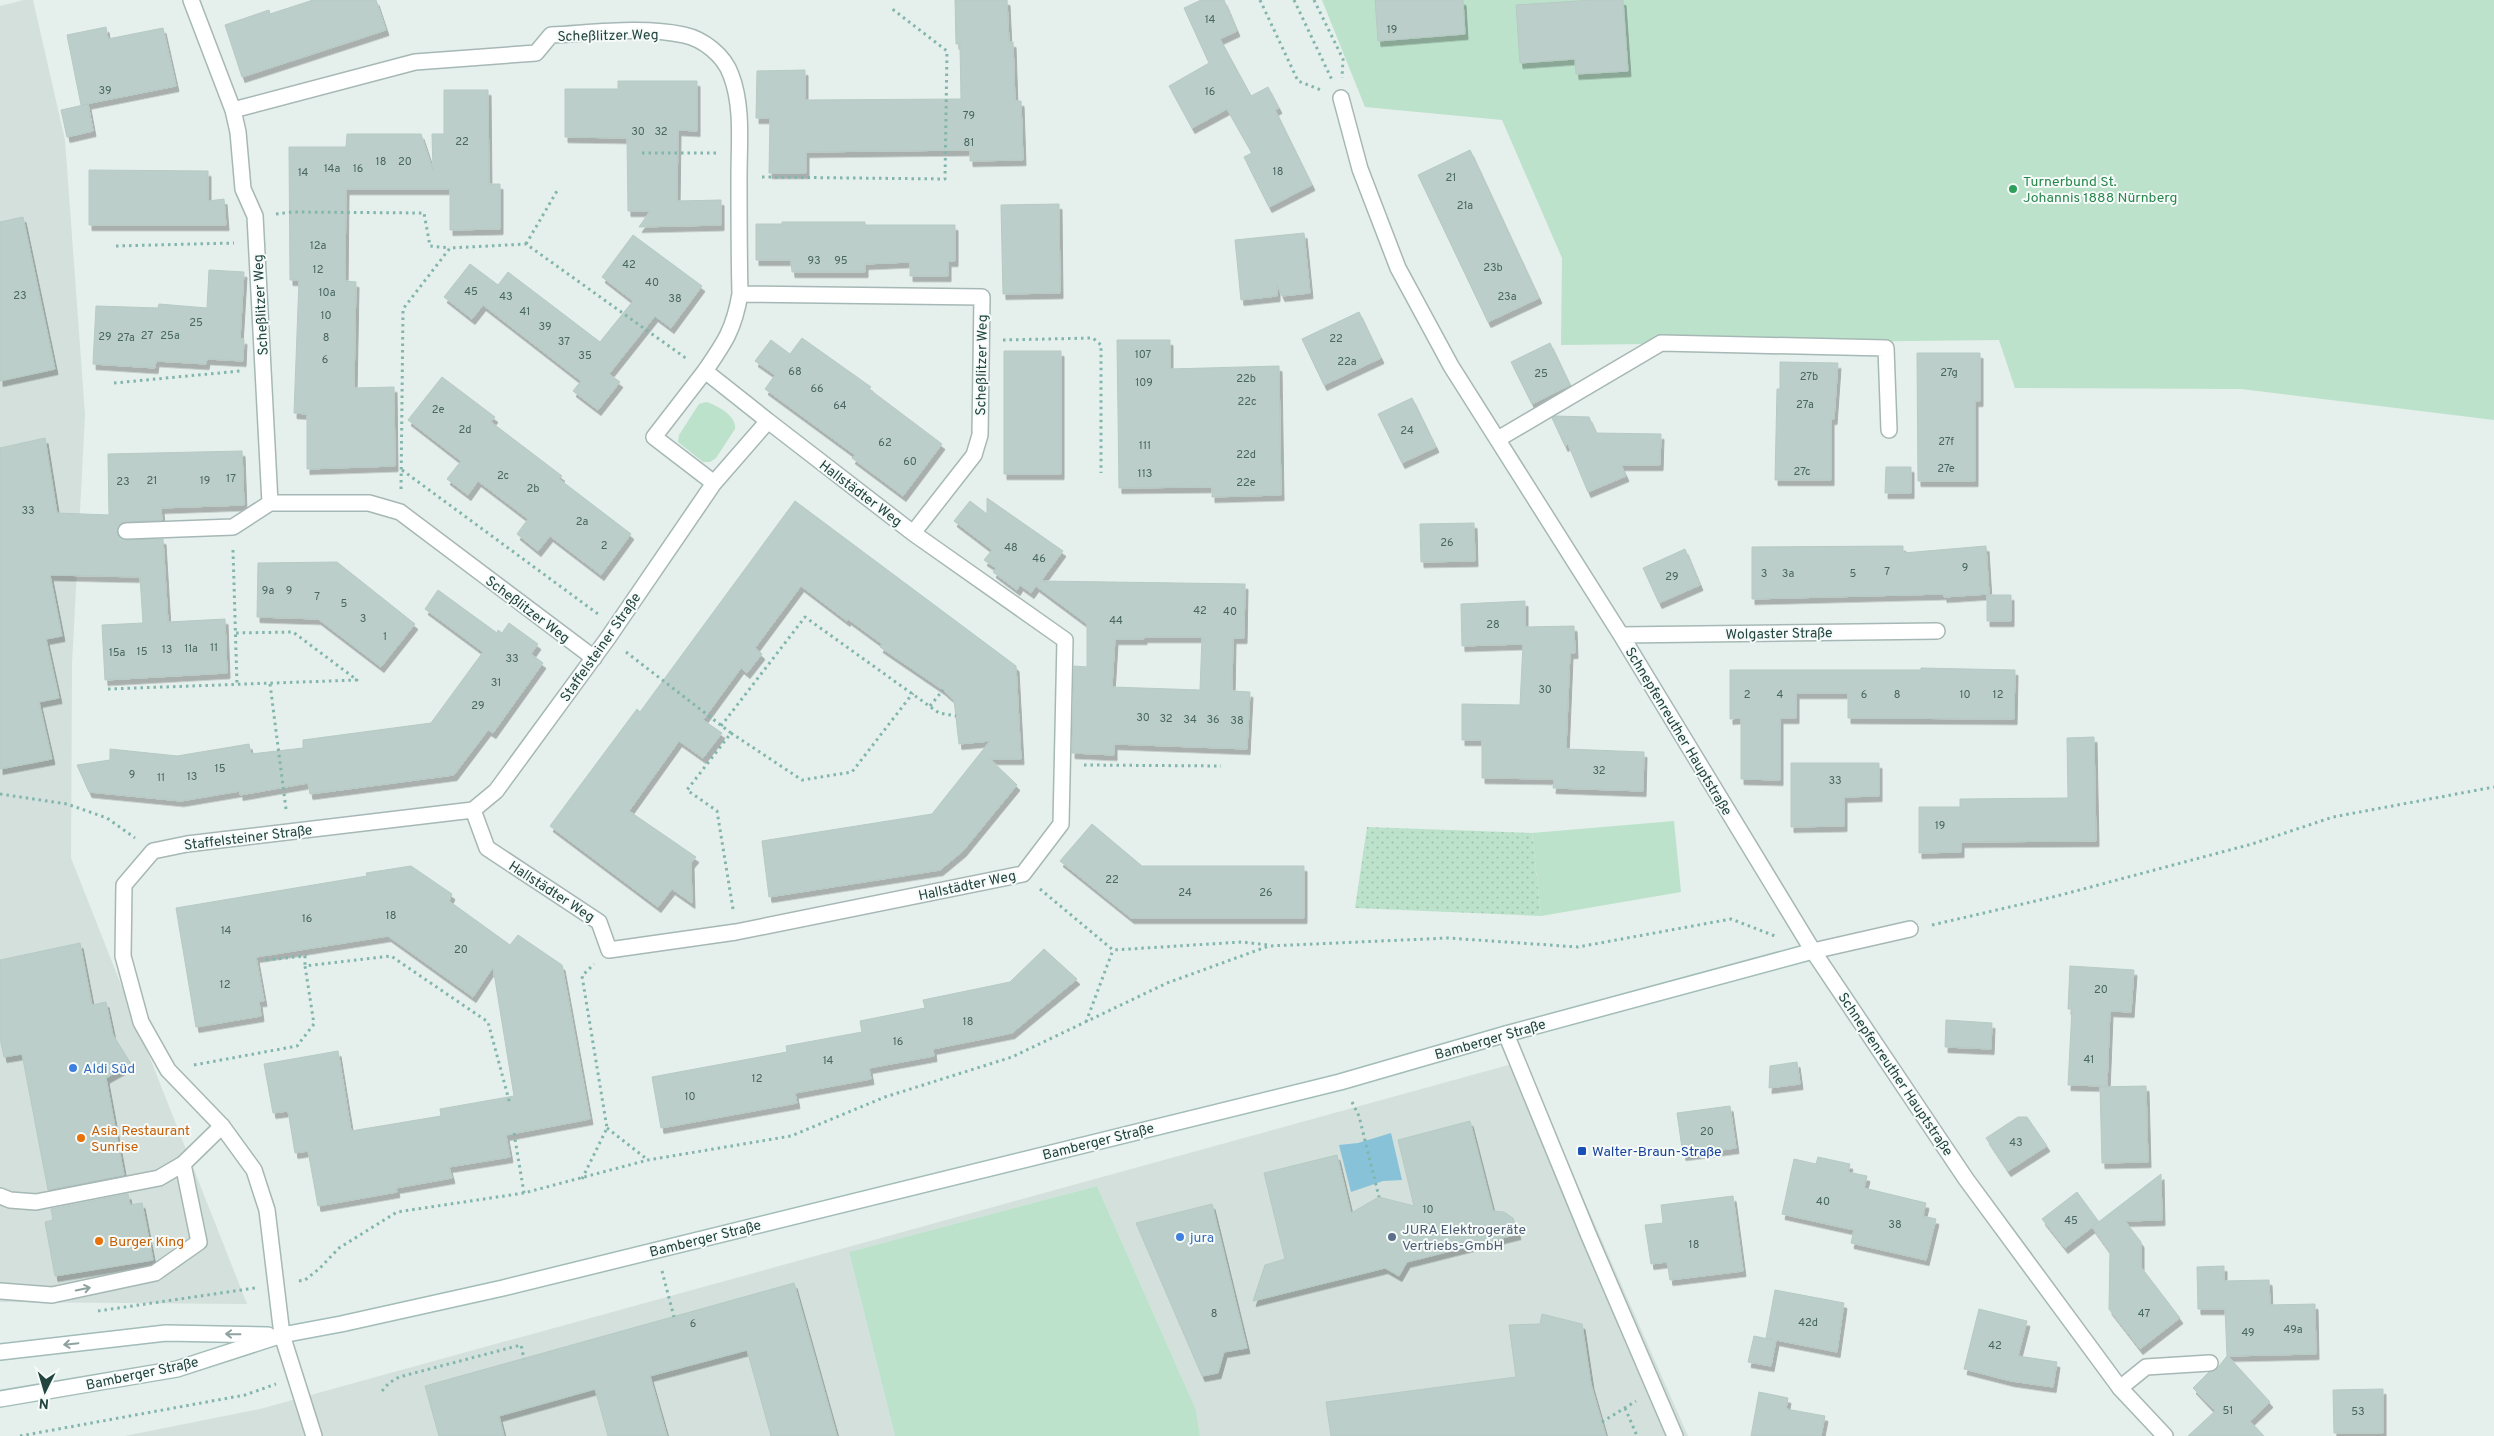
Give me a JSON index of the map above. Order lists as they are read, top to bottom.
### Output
{
  "streets": {
    "street": [
      "Scheßlitzer Weg",
      "Hallstädter Weg",
      "Wolgaster Straße",
      "Staffelsteiner Straße",
      "Schnepfenreuther Hauptstraße",
      "Bamberger Straße"
    ]
  },
  "crossings": [
    ["Scheßlitzer Weg", "Hallstädter Weg"],
    ["Scheßlitzer Weg", "Staffelsteiner Straße"],
    ["Hallstädter Weg", "Staffelsteiner Straße"],
    ["Wolgaster Straße", "Schnepfenreuther Hauptstraße"],
    ["Schnepfenreuther Hauptstraße", "Bamberger Straße"]
  ],
  "places": {
    "other": [
      "Turnerbund St. Johannis 1888 Nürnberg",
      "Aldi Süd",
      "Asia Restaurant Sunrise",
      "jura",
      "JURA Elektrogeräte Vertriebs-GmbH",
      "Burger King"
    ],
    "transit": ["Walter-Braun-Straße"]
  },
  "house_numbers": [
    "14",
    "19",
    "39",
    "16",
    "79",
    "30",
    "32",
    "22",
    "81",
    "18",
    "20",
    "14a",
    "16",
    "18",
    "14",
    "21",
    "21a",
    "12a",
    "93",
    "95",
    "42",
    "23b",
    "12",
    "40",
    "45",
    "10a",
    "23",
    "43",
    "23a",
    "38",
    "41",
    "10",
    "25",
    "39",
    "27",
    "25a",
    "29",
    "27a",
    "8",
    "22",
    "37",
    "107",
    "35",
    "6",
    "22a",
    "68",
    "27g",
    "25",
    "27b",
    "22b",
    "109",
    "66",
    "22c",
    "27a",
    "64",
    "2e",
    "2d",
    "24",
    "27f",
    "62",
    "111",
    "22d",
    "60",
    "27e",
    "27c",
    "113",
    "2c",
    "17",
    "21",
    "19",
    "23",
    "22e",
    "2b",
    "33",
    "2a",
    "26",
    "2",
    "48",
    "46",
    "9",
    "7",
    "3",
    "3a",
    "5",
    "29",
    "9a",
    "9",
    "7",
    "5",
    "42",
    "40",
    "3",
    "44",
    "28",
    "1",
    "11",
    "11a",
    "13",
    "15",
    "15a",
    "33",
    "31",
    "30",
    "2",
    "4",
    "6",
    "8",
    "10",
    "12",
    "29",
    "30",
    "32",
    "34",
    "36",
    "38",
    "15",
    "32",
    "9",
    "13",
    "11",
    "33",
    "19",
    "22",
    "24",
    "26",
    "18",
    "16",
    "14",
    "20",
    "12",
    "20",
    "18",
    "16",
    "41",
    "14",
    "12",
    "10",
    "20",
    "43",
    "40",
    "10",
    "45",
    "38",
    "18",
    "8",
    "47",
    "42d",
    "6",
    "49a",
    "49",
    "42",
    "51",
    "53"
  ],
  "north": "bottom"
}
